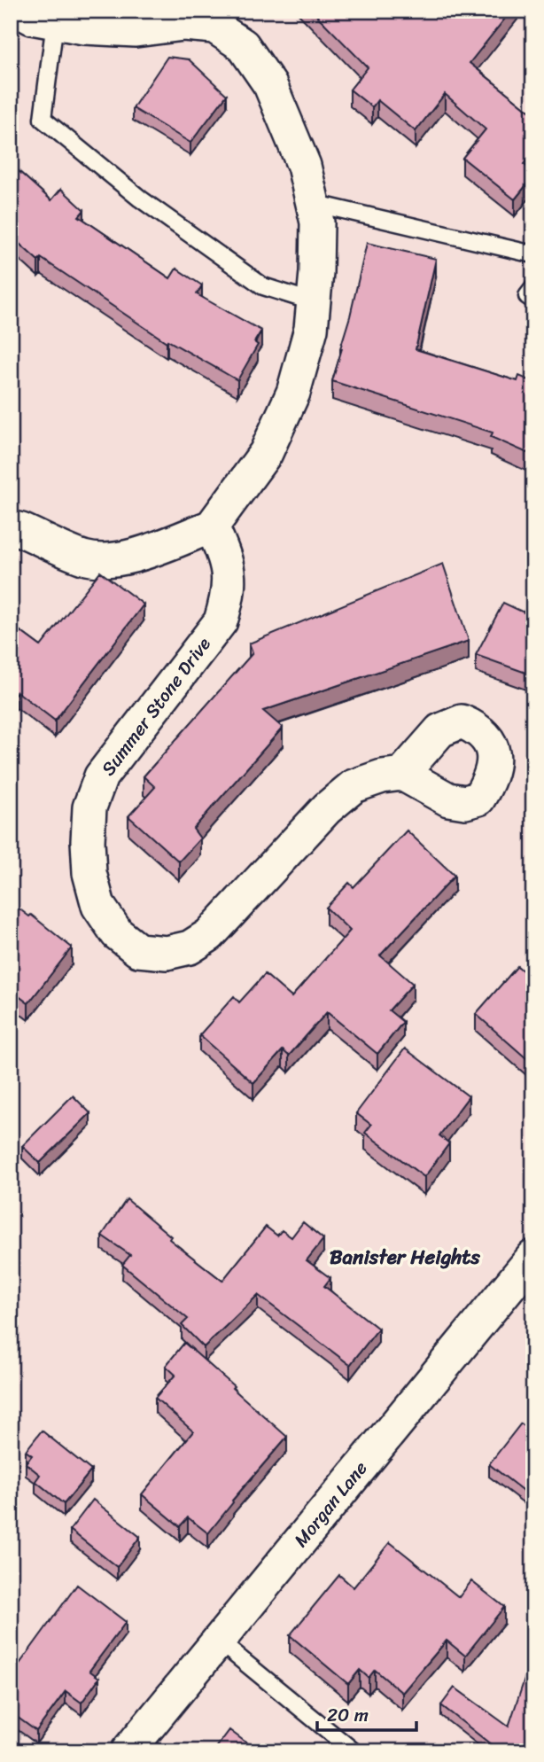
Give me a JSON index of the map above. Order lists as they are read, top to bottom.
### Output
{
  "streets": {
    "street": ["Summer Stone Drive", "Morgan Lane"]
  },
  "districts": ["Banister Heights"],
  "scale_bar": "20 m"
}
